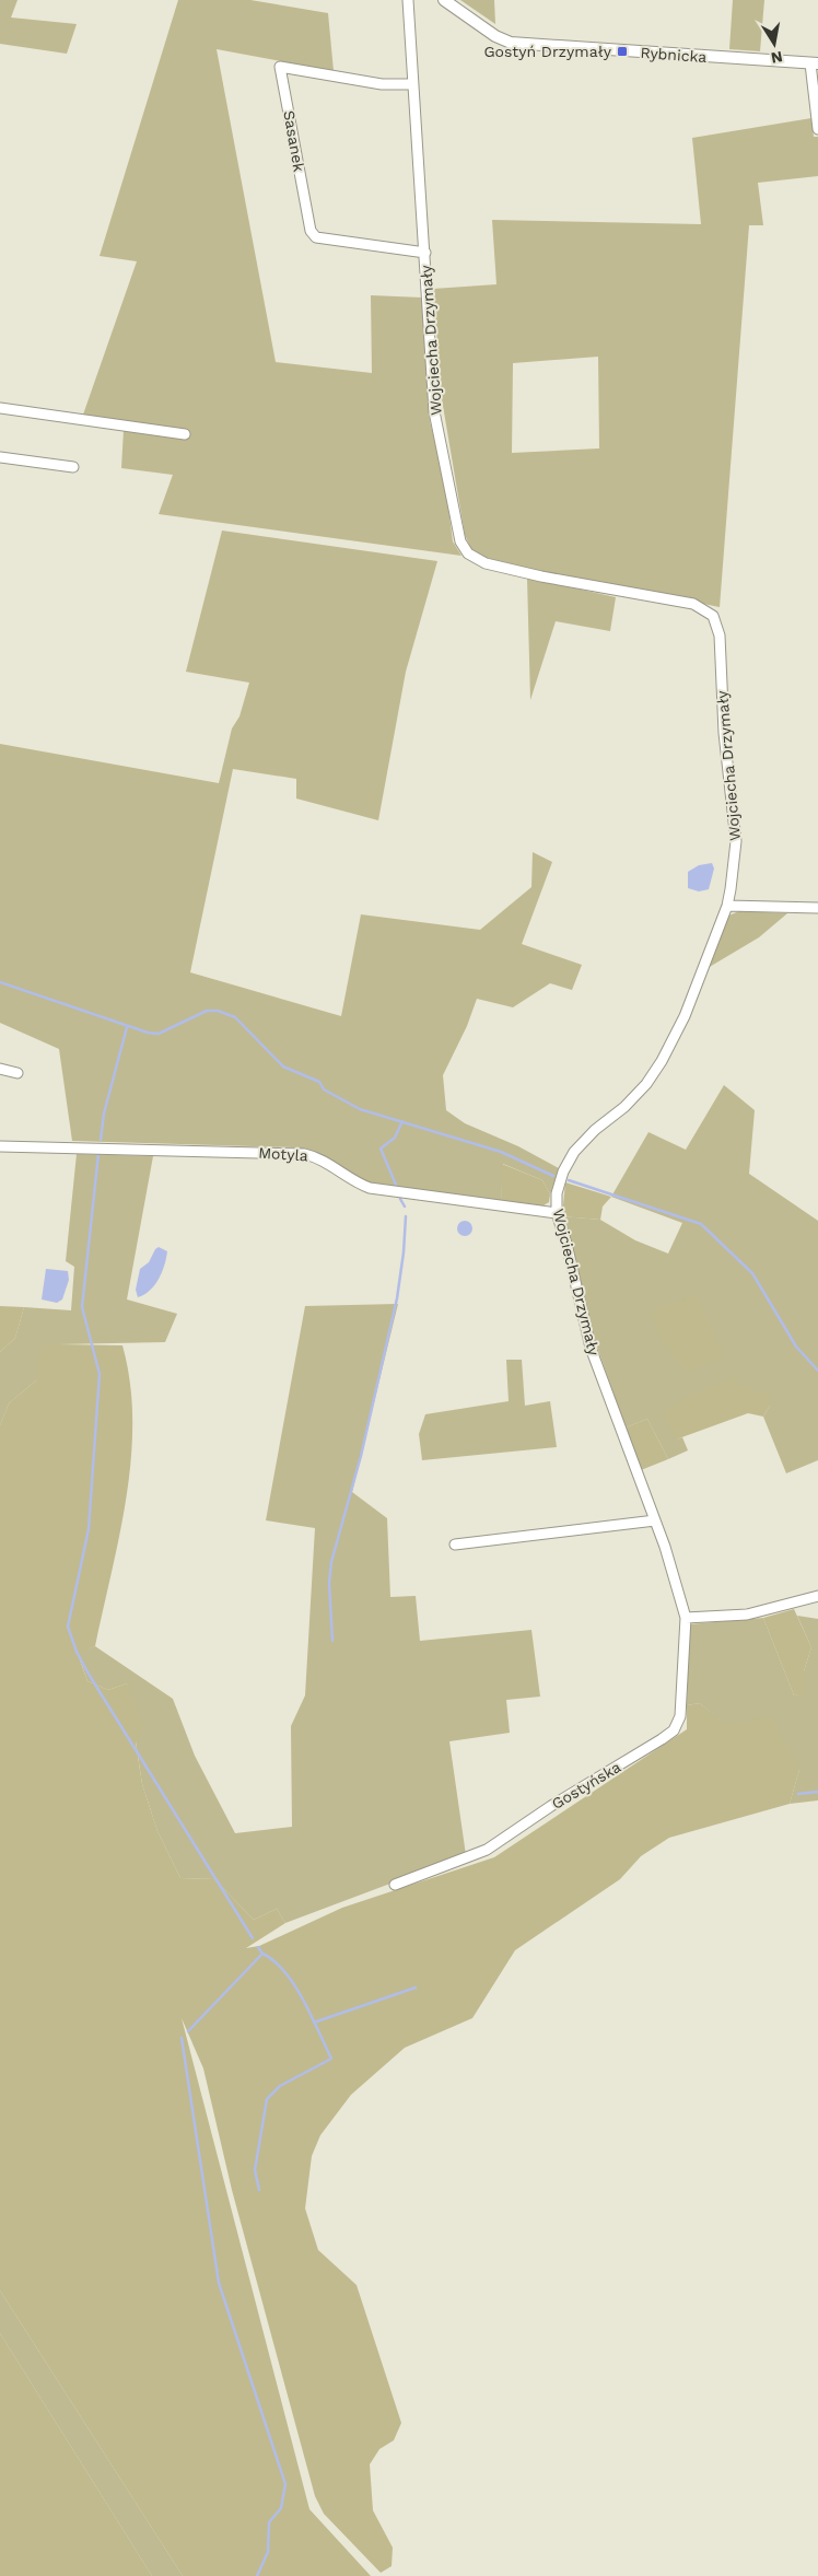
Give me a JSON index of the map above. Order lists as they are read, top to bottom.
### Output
{
  "streets": {
    "street": [
      "Rybnicka",
      "Sasanek",
      "Wojciecha Drzymały",
      "Motyla",
      "Gostyńska"
    ]
  },
  "crossings": [
    ["Sasanek", "Wojciecha Drzymały"],
    ["Wojciecha Drzymały", "Motyla"],
    ["Wojciecha Drzymały", "Gostyńska"]
  ],
  "places": {
    "transit": ["Gostyń Drzymały"]
  },
  "north": "bottom"
}
